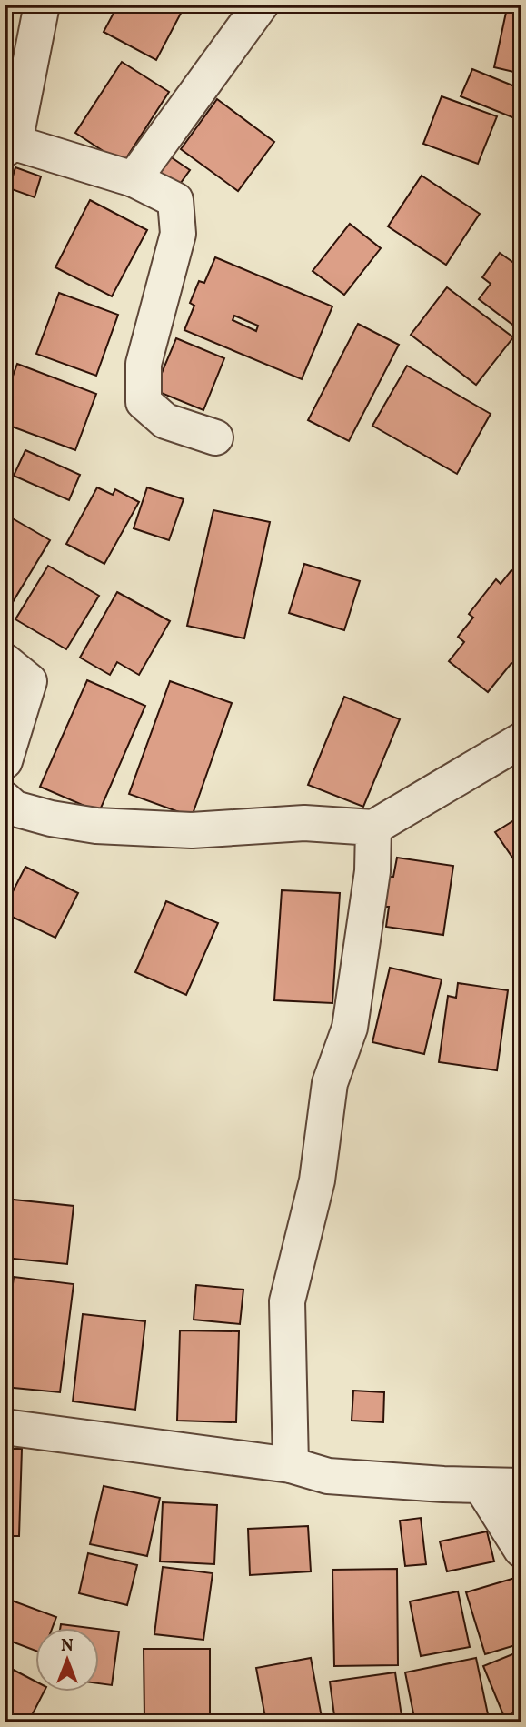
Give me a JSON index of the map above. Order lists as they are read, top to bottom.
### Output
{
  "north": "top"
}
